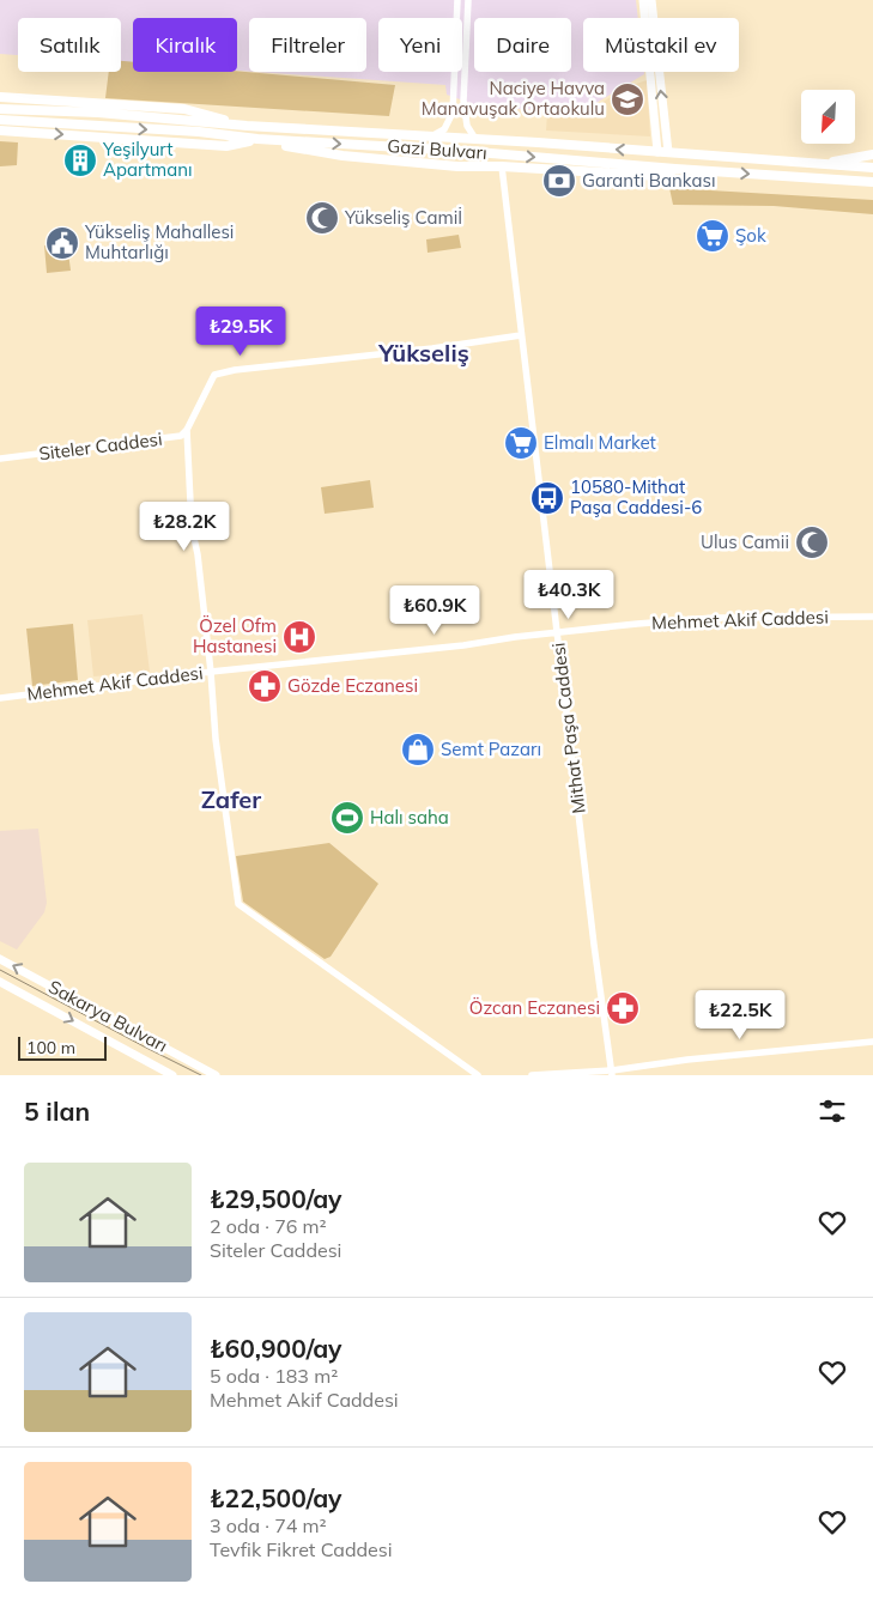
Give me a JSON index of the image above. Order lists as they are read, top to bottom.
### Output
{
  "streets": {
    "highway": ["Gazi Bulvarı"],
    "main road": ["Sakarya Bulvarı"],
    "street": ["Siteler Caddesi", "Mehmet Akif Caddesi", "Mithat Paşa Caddesi"]
  },
  "crossings": [
    ["Siteler Caddesi", "Mithat Paşa Caddesi"],
    ["Mehmet Akif Caddesi", "Mithat Paşa Caddesi"]
  ],
  "districts": ["Yükseliş", "Zafer"],
  "places": {
    "school or university": ["Naciye Havva Manavuşak Ortaokulu"],
    "building": ["Yeşilyurt Apartmanı"],
    "bank": ["Garanti Bankası"],
    "mosque": ["Yükseliş Camiİ", "Ulus Camii"],
    "supermarket": ["Şok", "Elmalı Market"],
    "public building": ["Yükseliş Mahallesi Muhtarlığı"],
    "bus stop": ["10580-Mithat Paşa Caddesi-6"],
    "hospital": ["Özel Ofm Hastanesi"],
    "pharmacy": ["Gözde Eczanesi", "Özcan Eczanesi"],
    "shop": ["Semt Pazarı"],
    "sports": ["Halı saha"]
  },
  "scale_bar": "100 m",
  "north": "bottom left",
  "page": {
    "chip": [
      "Satılık",
      "Kiralık",
      "Filtreler",
      "Yeni",
      "Daire",
      "Müstakil ev"
    ],
    "price": [
      "₺29.5K",
      "₺28.2K",
      "₺40.3K",
      "₺60.9K",
      "₺22.5K"
    ],
    "scale": "100 m",
    "heading": "5 ilan",
    "list": [
      {
        "name": "₺29,500/ay",
        "note": "2 oda · 76 m² · Siteler Caddesi"
      },
      {
        "name": "₺60,900/ay",
        "note": "5 oda · 183 m² · Mehmet Akif Caddesi"
      },
      {
        "name": "₺22,500/ay",
        "note": "3 oda · 74 m² · Tevfik Fikret Caddesi"
      }
    ]
  }
}
